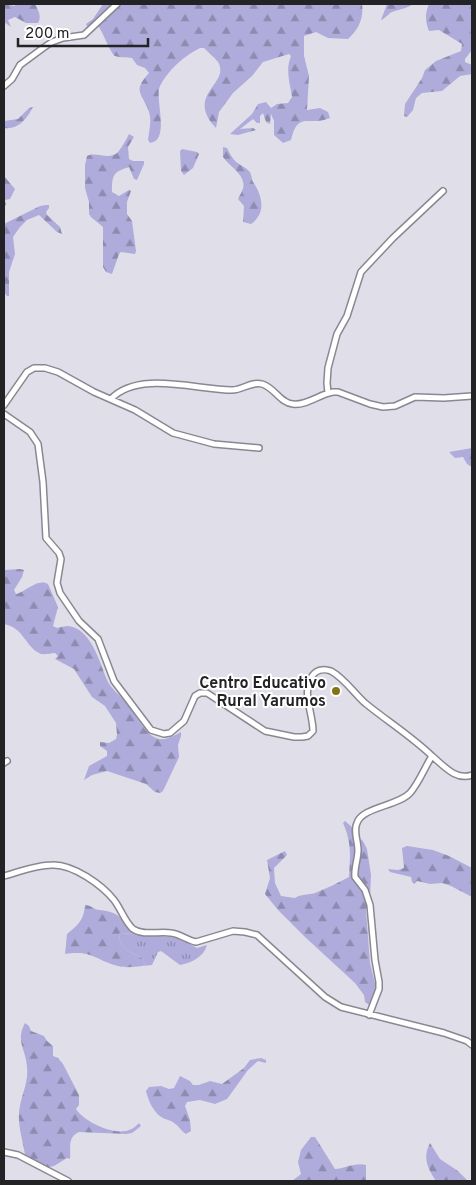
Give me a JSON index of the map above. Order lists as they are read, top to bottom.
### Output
{
  "places": ["Centro Educativo Rural Yarumos"],
  "scale_bar": "200 m"
}
